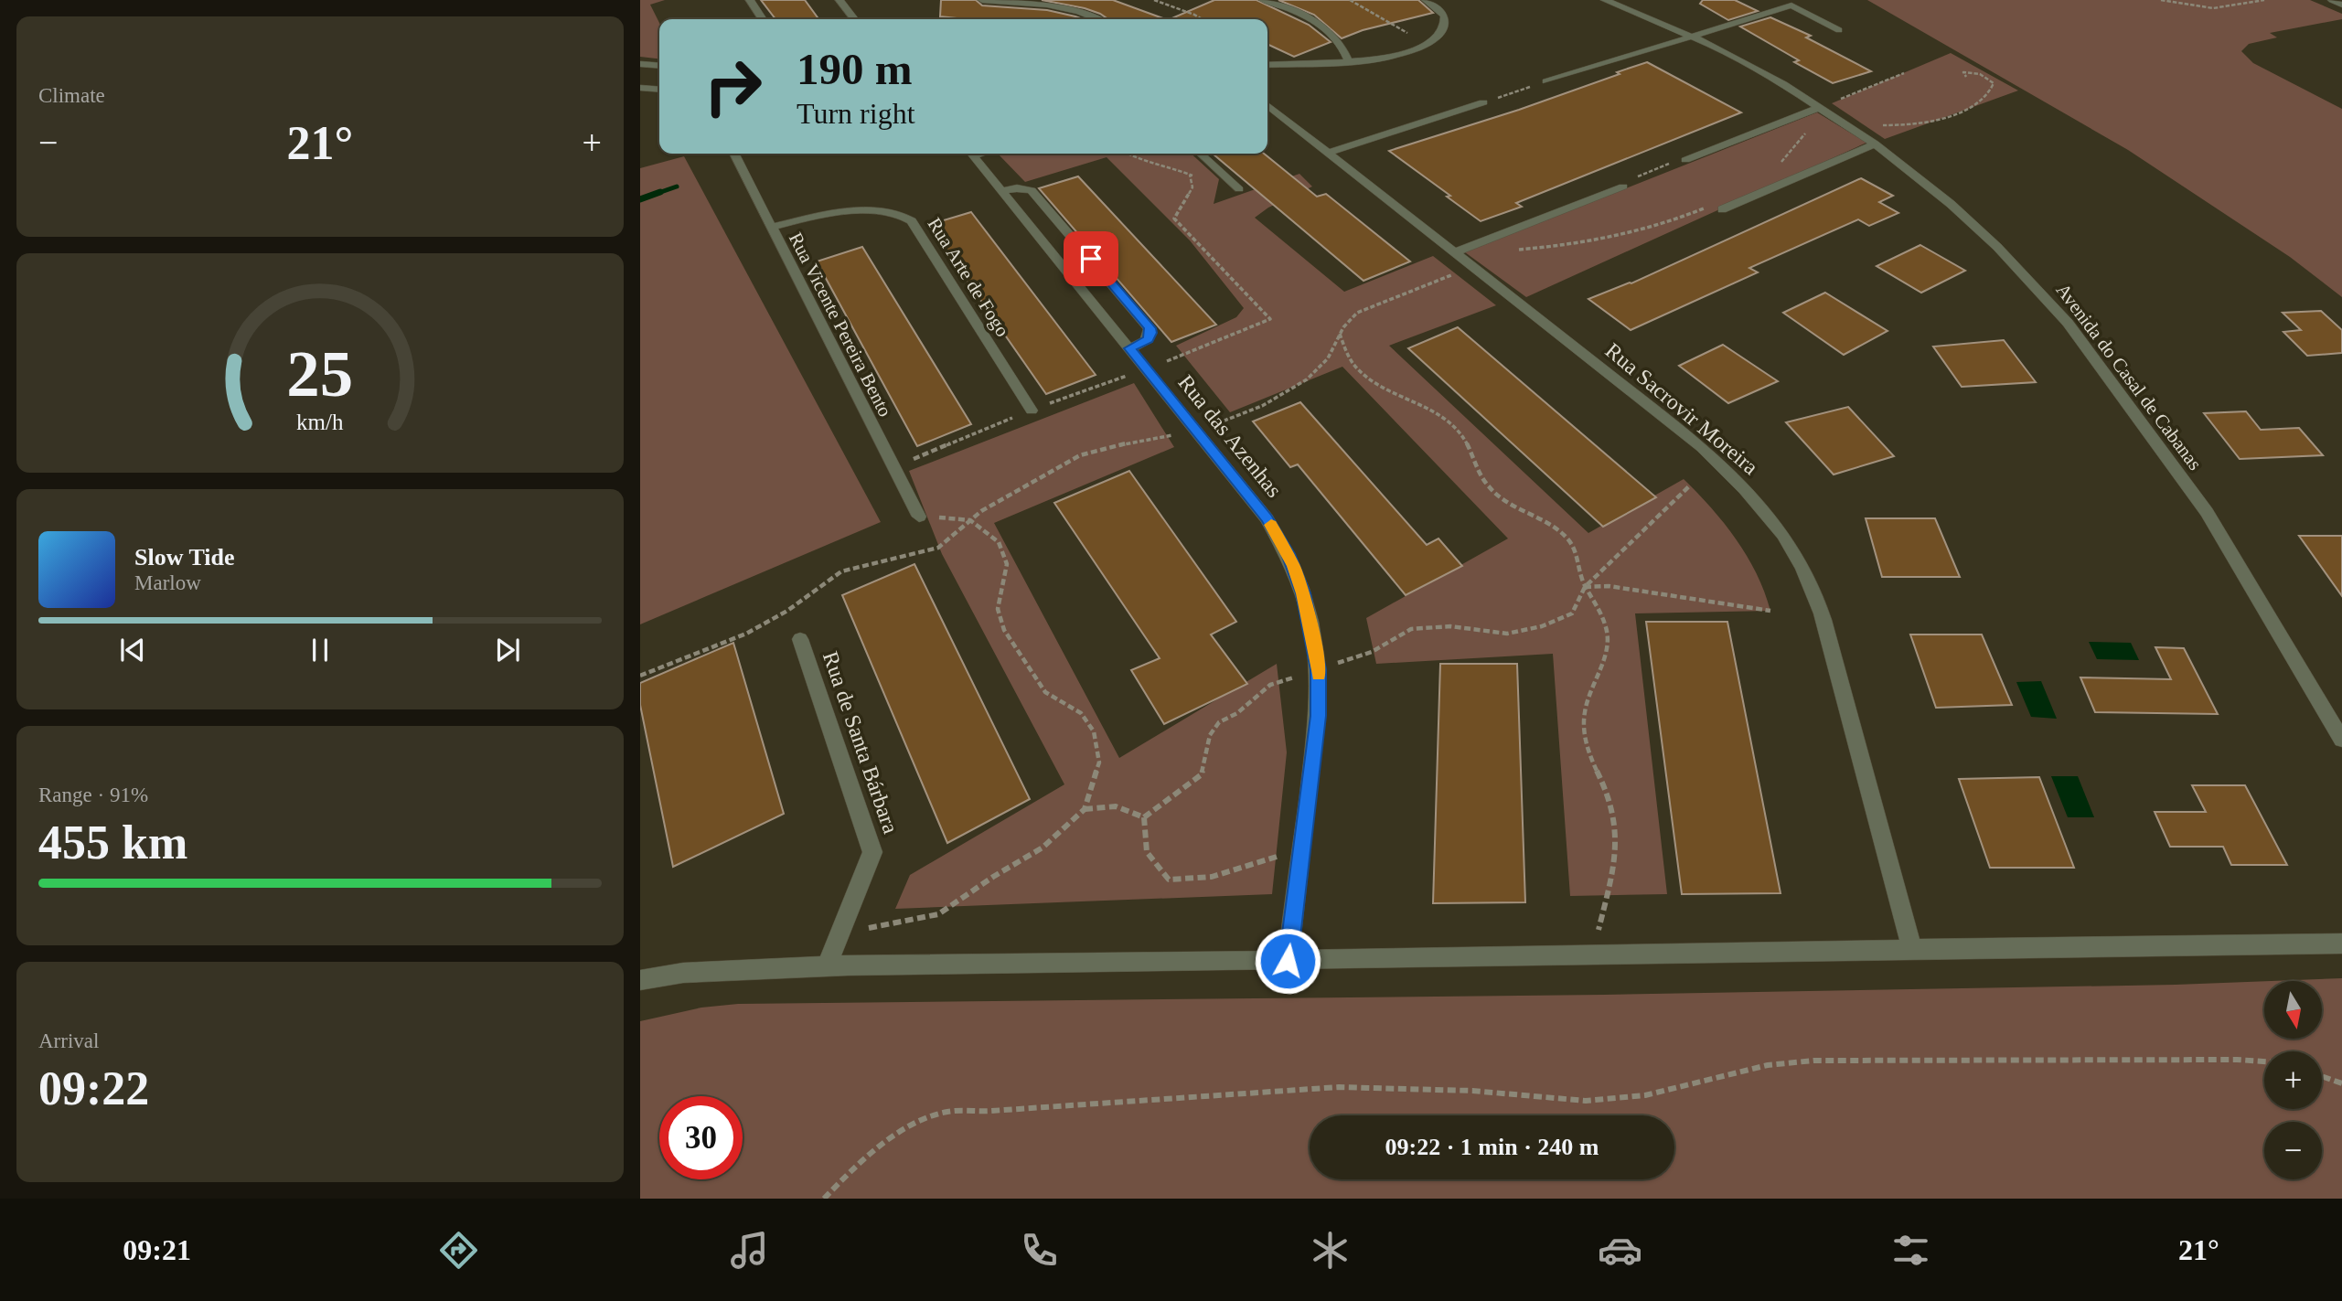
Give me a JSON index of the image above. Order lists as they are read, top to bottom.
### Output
{
  "streets": {
    "street": [
      "Rua Arte de Fogo",
      "Rua Vicente Pereira Bento",
      "Avenida do Casal de Cabanas",
      "Rua Sacrovir Moreira",
      "Rua das Azenhas",
      "Rua de Santa Bárbara"
    ]
  },
  "crossings": [
    ["Rua Arte de Fogo", "Rua Vicente Pereira Bento"]
  ],
  "north": "bottom",
  "page": {
    "tile": [
      "Climate",
      ["Range · 91%", "455 km"],
      ["Arrival", "09:22"]
    ],
    "turn": ["190 m", "Turn right"],
    "heat": ["−", "21°", "+"],
    "song": ["Slow Tide", "Marlow"],
    "map_buttons": ["+", "−"],
    "limit": "30",
    "trip": "09:22 · 1 min · 240 m",
    "tabs": ["09:21", "21°"],
    "gauge": ["25", "km/h"]
  }
}
